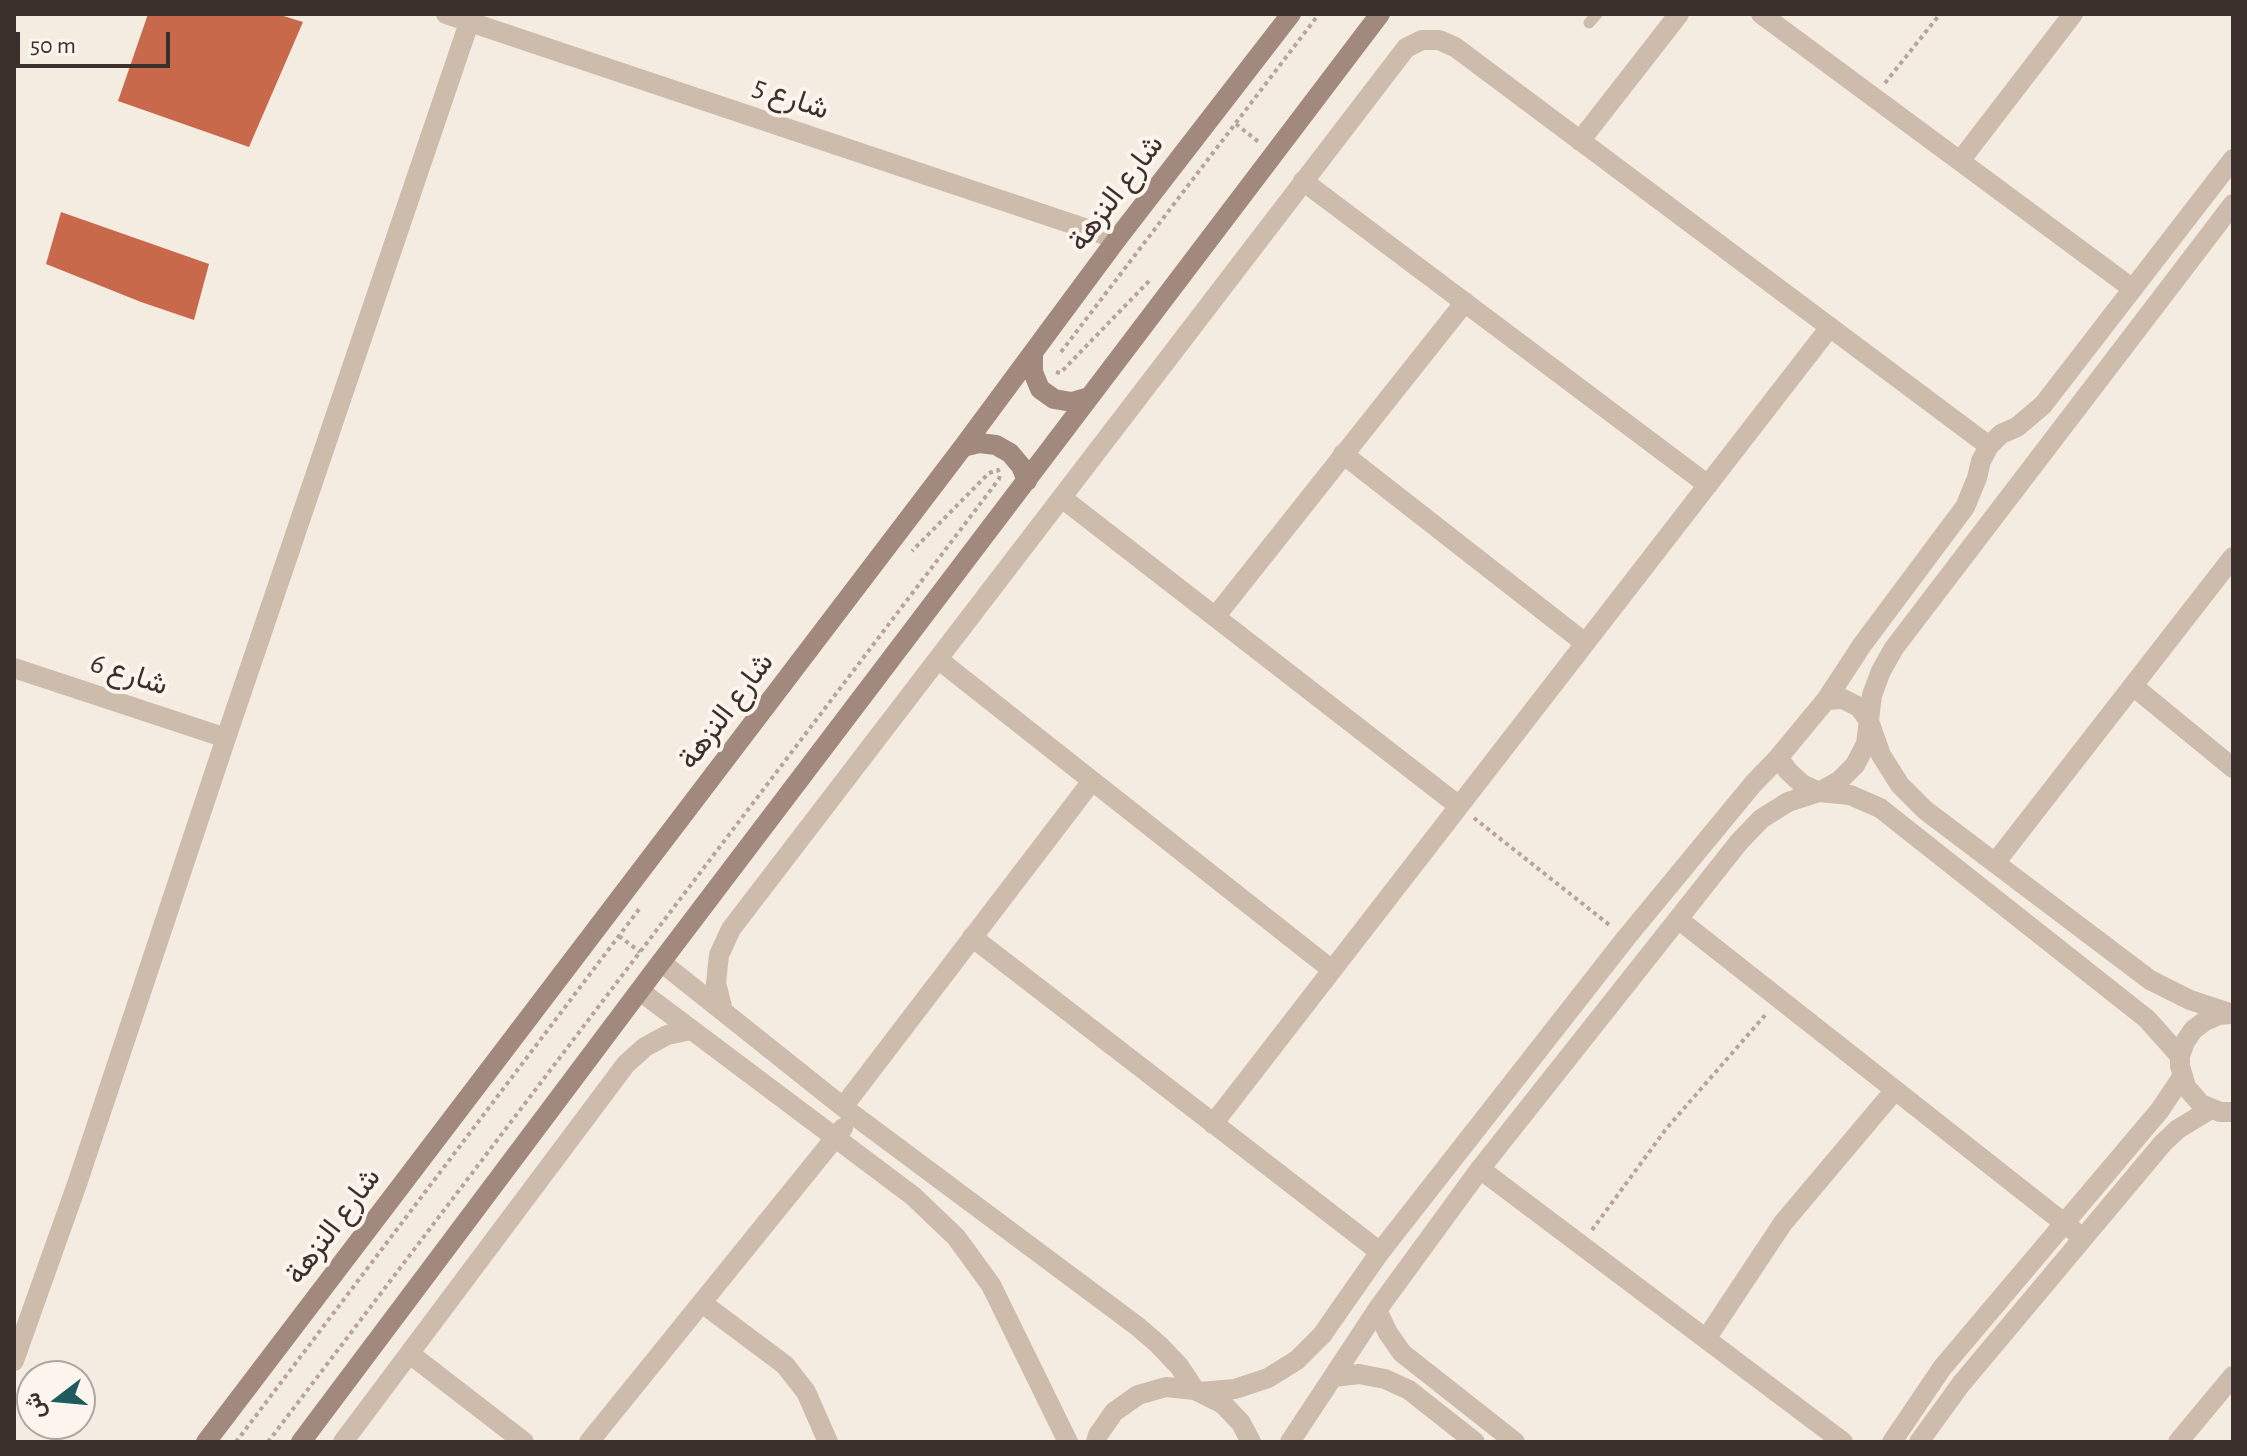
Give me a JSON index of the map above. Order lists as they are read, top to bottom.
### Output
{
  "streets": {
    "main road": ["شارع النزهة"],
    "street": ["شارع 5", "شارع 6"]
  },
  "crossings": [
    ["شارع 5", "شارع النزهة"]
  ],
  "scale_bar": "50 m",
  "north": "left"
}
